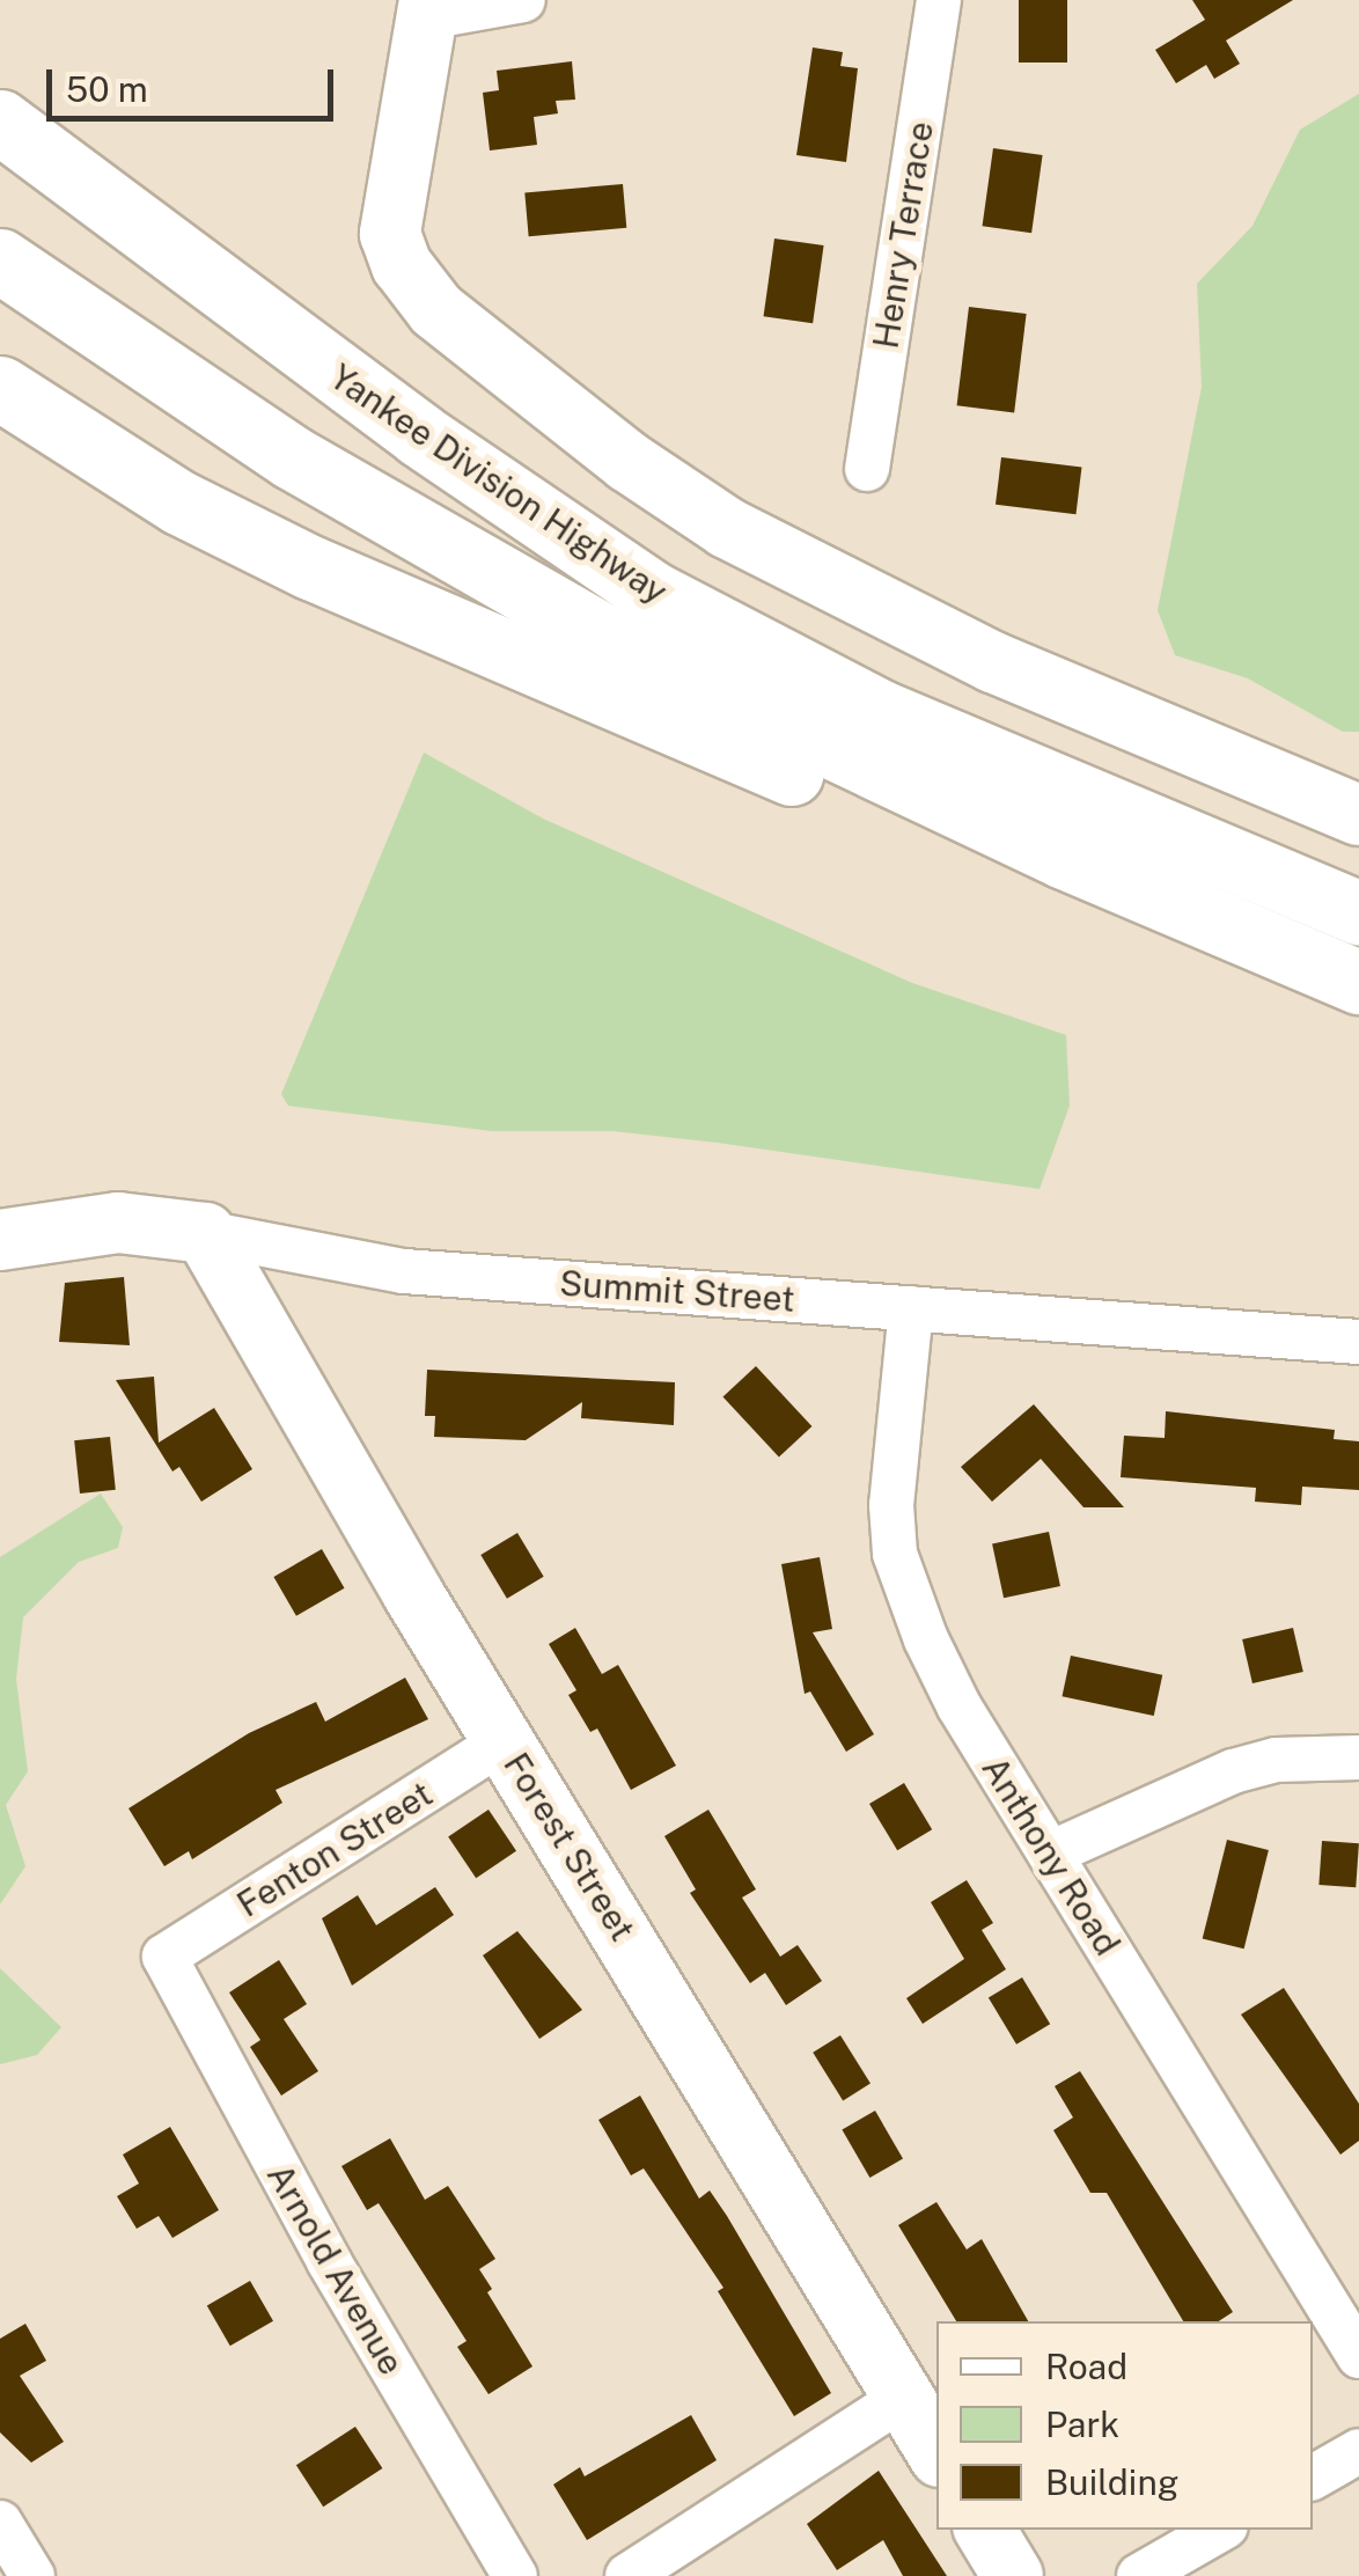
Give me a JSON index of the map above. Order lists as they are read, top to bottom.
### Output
{
  "streets": {
    "highway": ["Yankee Division Highway"],
    "street": [
      "Henry Terrace",
      "Summit Street",
      "Forest Street",
      "Fenton Street",
      "Anthony Road",
      "Arnold Avenue"
    ]
  },
  "crossings": [
    ["Summit Street", "Forest Street"],
    ["Summit Street", "Anthony Road"],
    ["Forest Street", "Fenton Street"],
    ["Fenton Street", "Arnold Avenue"]
  ],
  "legend": ["Road", "Park", "Building"],
  "scale_bar": "50 m"
}
